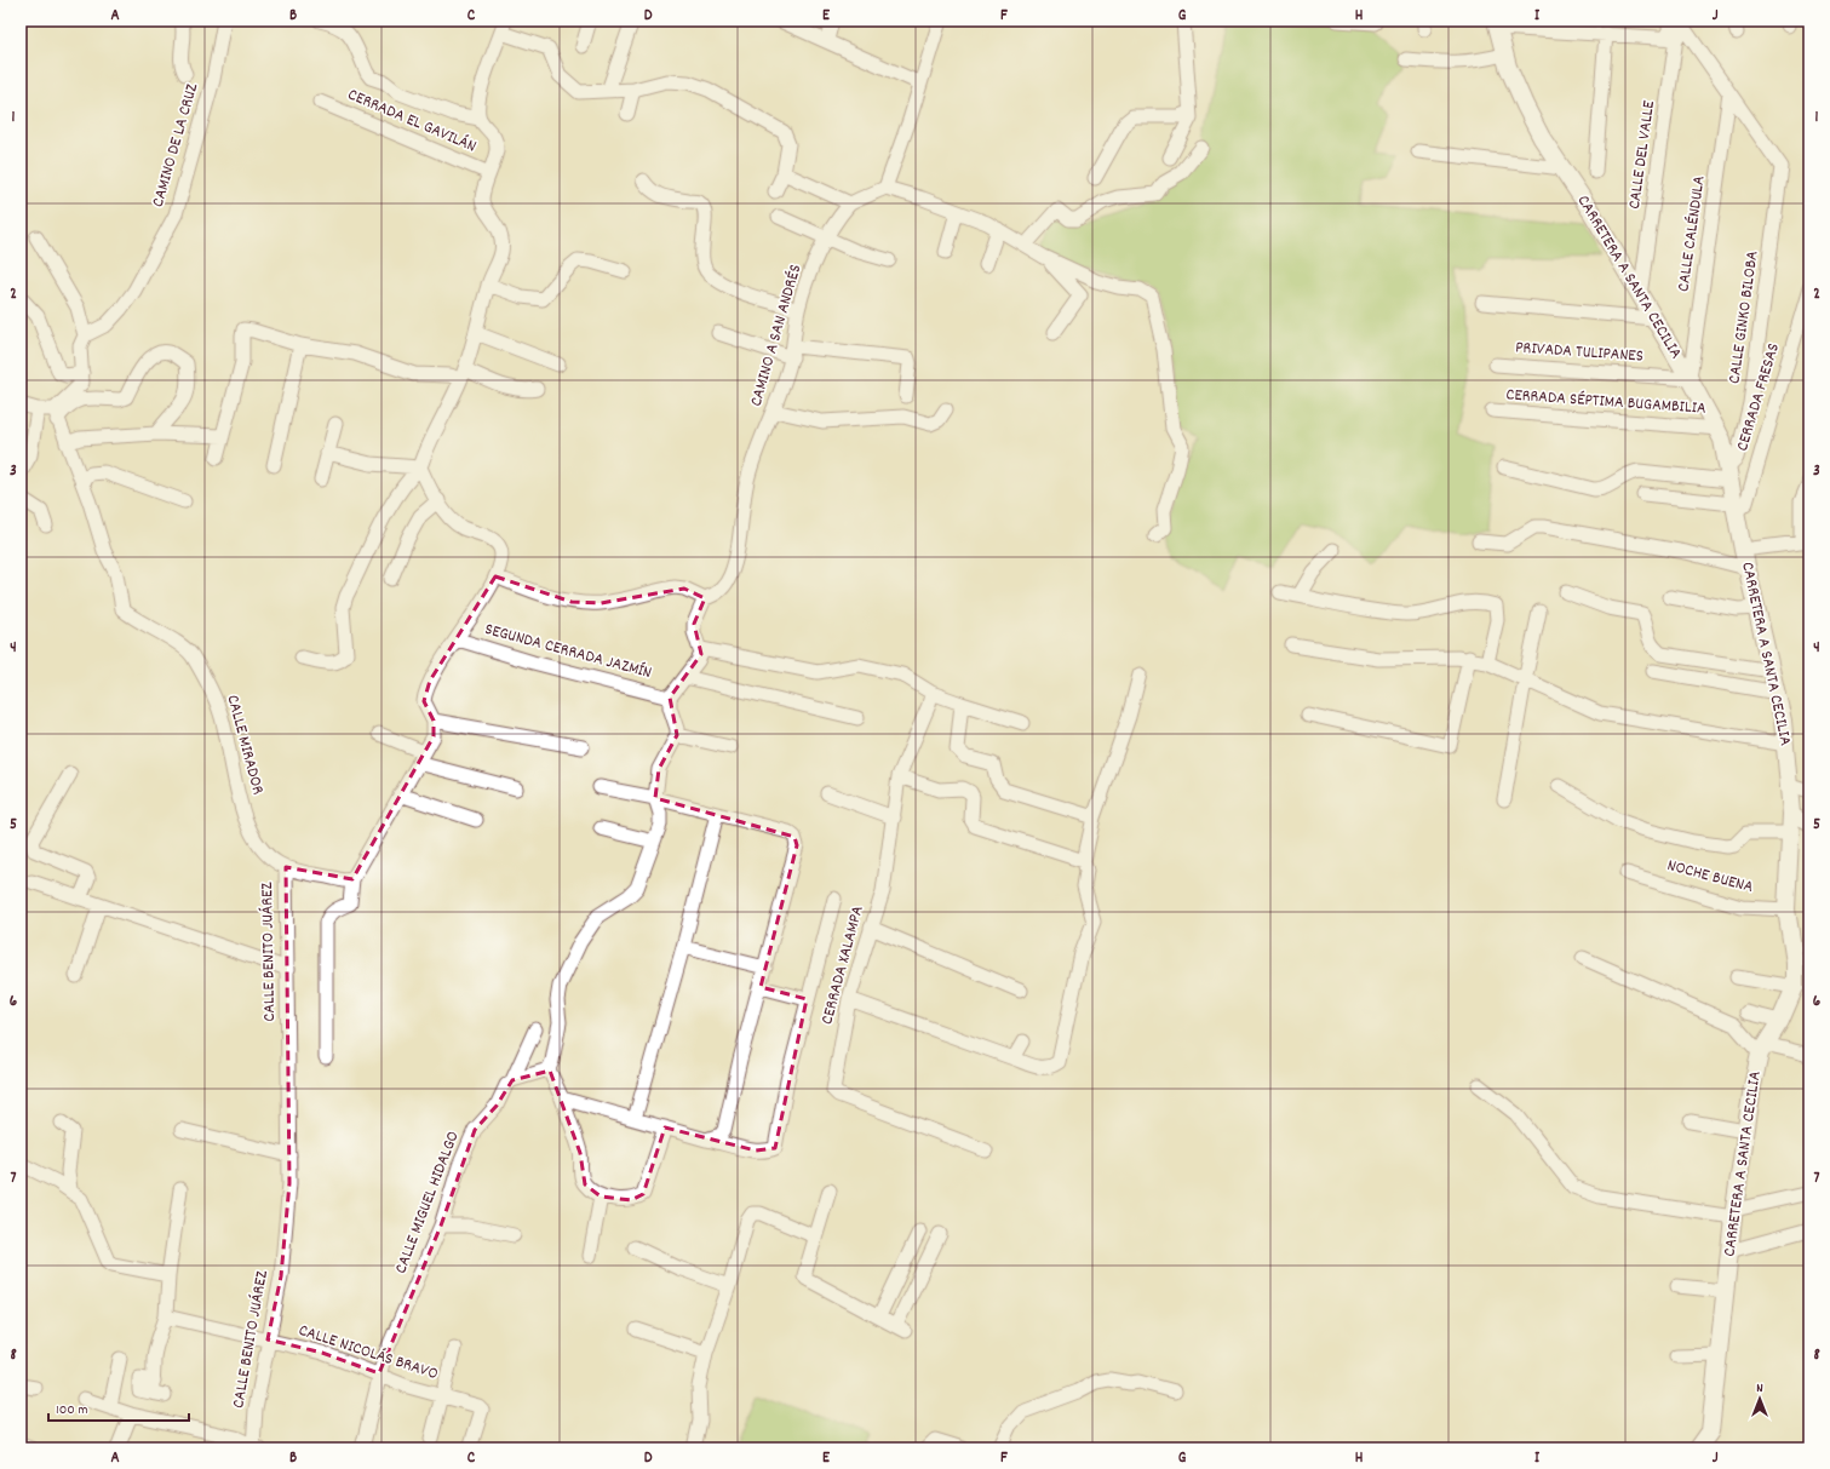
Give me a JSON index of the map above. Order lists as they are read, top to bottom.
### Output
{
  "streets": {
    "main road": ["CARRETERA A SANTA CECILIA"],
    "street": [
      "CERRADA EL GAVILÁN",
      "CAMINO DE LA CRUZ",
      "CALLE DEL VALLE",
      "CALLE CALÉNDULA",
      "CALLE GINKO BILOBA",
      "CAMINO A SAN ANDRÉS",
      "PRIVADA TULIPANES",
      "CERRADA FRESAS",
      "CERRADA SÉPTIMA BUGAMBILIA",
      "SEGUNDA CERRADA JAZMÍN",
      "CALLE MIRADOR",
      "NOCHE BUENA",
      "CALLE BENITO JUÁREZ",
      "CERRADA XALAMPA",
      "CALLE MIGUEL HIDALGO",
      "CALLE NICOLÁS BRAVO"
    ]
  },
  "crossings": [
    ["CALLE DEL VALLE", "CARRETERA A SANTA CECILIA"],
    ["CALLE CALÉNDULA", "CARRETERA A SANTA CECILIA"],
    ["CALLE CALÉNDULA", "CALLE GINKO BILOBA"],
    ["CALLE CALÉNDULA", "PRIVADA TULIPANES"],
    ["CARRETERA A SANTA CECILIA", "CALLE GINKO BILOBA"],
    ["CARRETERA A SANTA CECILIA", "PRIVADA TULIPANES"],
    ["CARRETERA A SANTA CECILIA", "CERRADA FRESAS"],
    ["CARRETERA A SANTA CECILIA", "CERRADA SÉPTIMA BUGAMBILIA"],
    ["CARRETERA A SANTA CECILIA", "NOCHE BUENA"],
    ["CALLE MIRADOR", "CALLE BENITO JUÁREZ"],
    ["CALLE BENITO JUÁREZ", "CALLE NICOLÁS BRAVO"],
    ["CALLE MIGUEL HIDALGO", "CALLE NICOLÁS BRAVO"]
  ],
  "scale_bar": "100 m",
  "north": "top",
  "grid": {
    "columns": [
      "A",
      "B",
      "C",
      "D",
      "E",
      "F",
      "G",
      "H",
      "I",
      "J"
    ],
    "rows": [
      "1",
      "2",
      "3",
      "4",
      "5",
      "6",
      "7",
      "8"
    ]
  }
}
